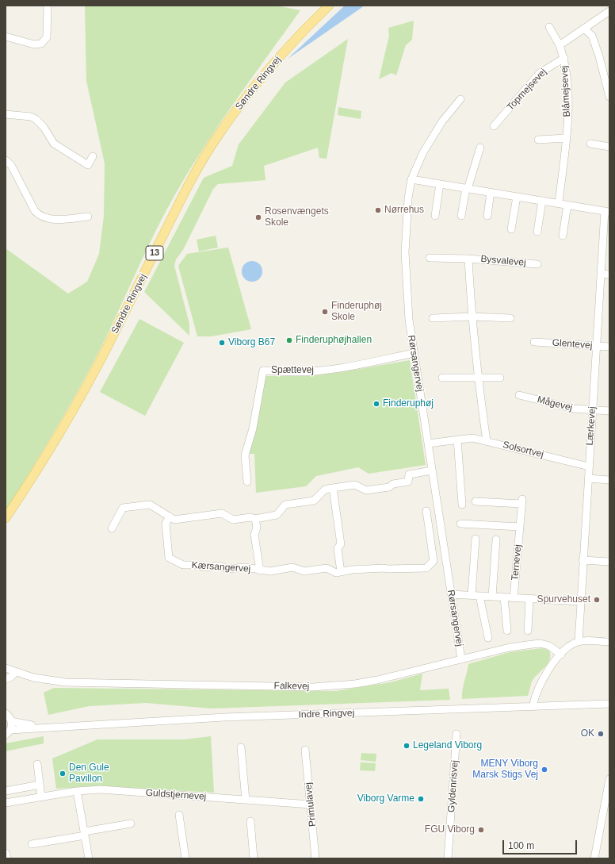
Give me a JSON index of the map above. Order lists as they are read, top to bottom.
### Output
{
  "streets": {
    "main road": ["Søndre Ringvej", "13"],
    "street": [
      "Topmejsevej",
      "Blåmejsevej",
      "Bysvalevej",
      "Glentevej",
      "Rørsangervej",
      "Spættevej",
      "Mågevej",
      "Lærkevej",
      "Solsortvej",
      "Ternevej",
      "Kærsangervej",
      "Falkevej",
      "Indre Ringvej",
      "Gyldenrisvej",
      "Guldstjernevej",
      "Primulavej"
    ]
  },
  "crossings": [
    ["Topmejsevej", "Blåmejsevej"],
    ["Bysvalevej", "Solsortvej"],
    ["Glentevej", "Lærkevej"],
    ["Rørsangervej", "Spættevej"],
    ["Rørsangervej", "Solsortvej"],
    ["Rørsangervej", "Falkevej"],
    ["Mågevej", "Lærkevej"],
    ["Lærkevej", "Solsortvej"],
    ["Guldstjernevej", "Primulavej"]
  ],
  "places": [
    "Nørrehus",
    "Rosenvængets Skole",
    "Finderuphøj Skole",
    "Finderuphøjhallen",
    "Viborg B67",
    "Finderuphøj",
    "Spurvehuset",
    "OK",
    "Legeland Viborg",
    "MENY Viborg Marsk Stigs Vej",
    "Den Gule Pavillon",
    "Viborg Varme",
    "FGU Viborg"
  ],
  "scale_bar": "100 m"
}
